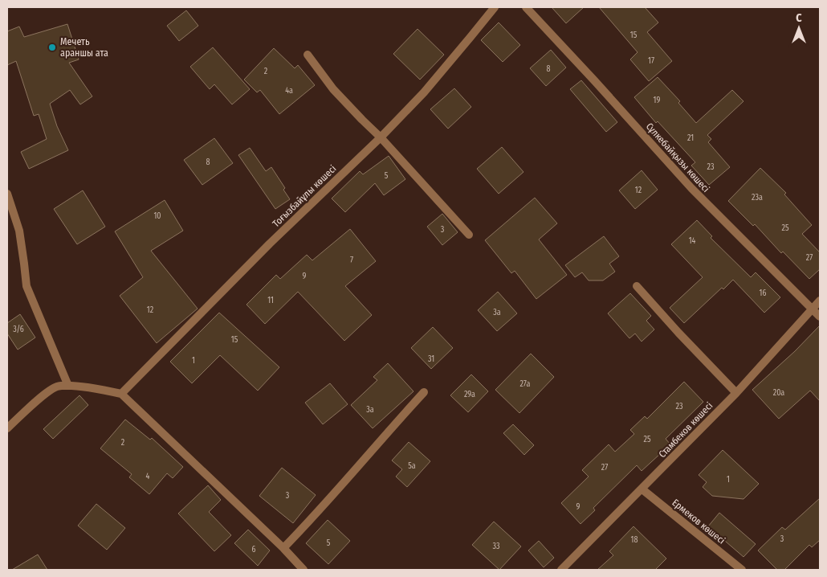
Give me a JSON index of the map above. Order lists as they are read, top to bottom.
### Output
{
  "streets": {
    "street": [
      "Сұлкебайқызы көшесі",
      "Тоғызбайұлы көшесі",
      "Стамбеков көшесі",
      "Ермеков көшесі"
    ]
  },
  "crossings": [
    ["Сұлкебайқызы көшесі", "Стамбеков көшесі"],
    ["Стамбеков көшесі", "Ермеков көшесі"]
  ],
  "places": ["Мечеть араншы ата"],
  "house_numbers": [
    "15",
    "17",
    "8",
    "2",
    "4а",
    "19",
    "21",
    "8",
    "23",
    "5",
    "12",
    "23а",
    "10",
    "25",
    "3",
    "14",
    "27",
    "7",
    "9",
    "16",
    "11",
    "12",
    "3а",
    "3/6",
    "15",
    "31",
    "1",
    "27а",
    "20а",
    "29а",
    "23",
    "3а",
    "25",
    "2",
    "5а",
    "27",
    "4",
    "1",
    "3",
    "9",
    "3",
    "18",
    "5",
    "33",
    "6"
  ],
  "north": "top"
}
